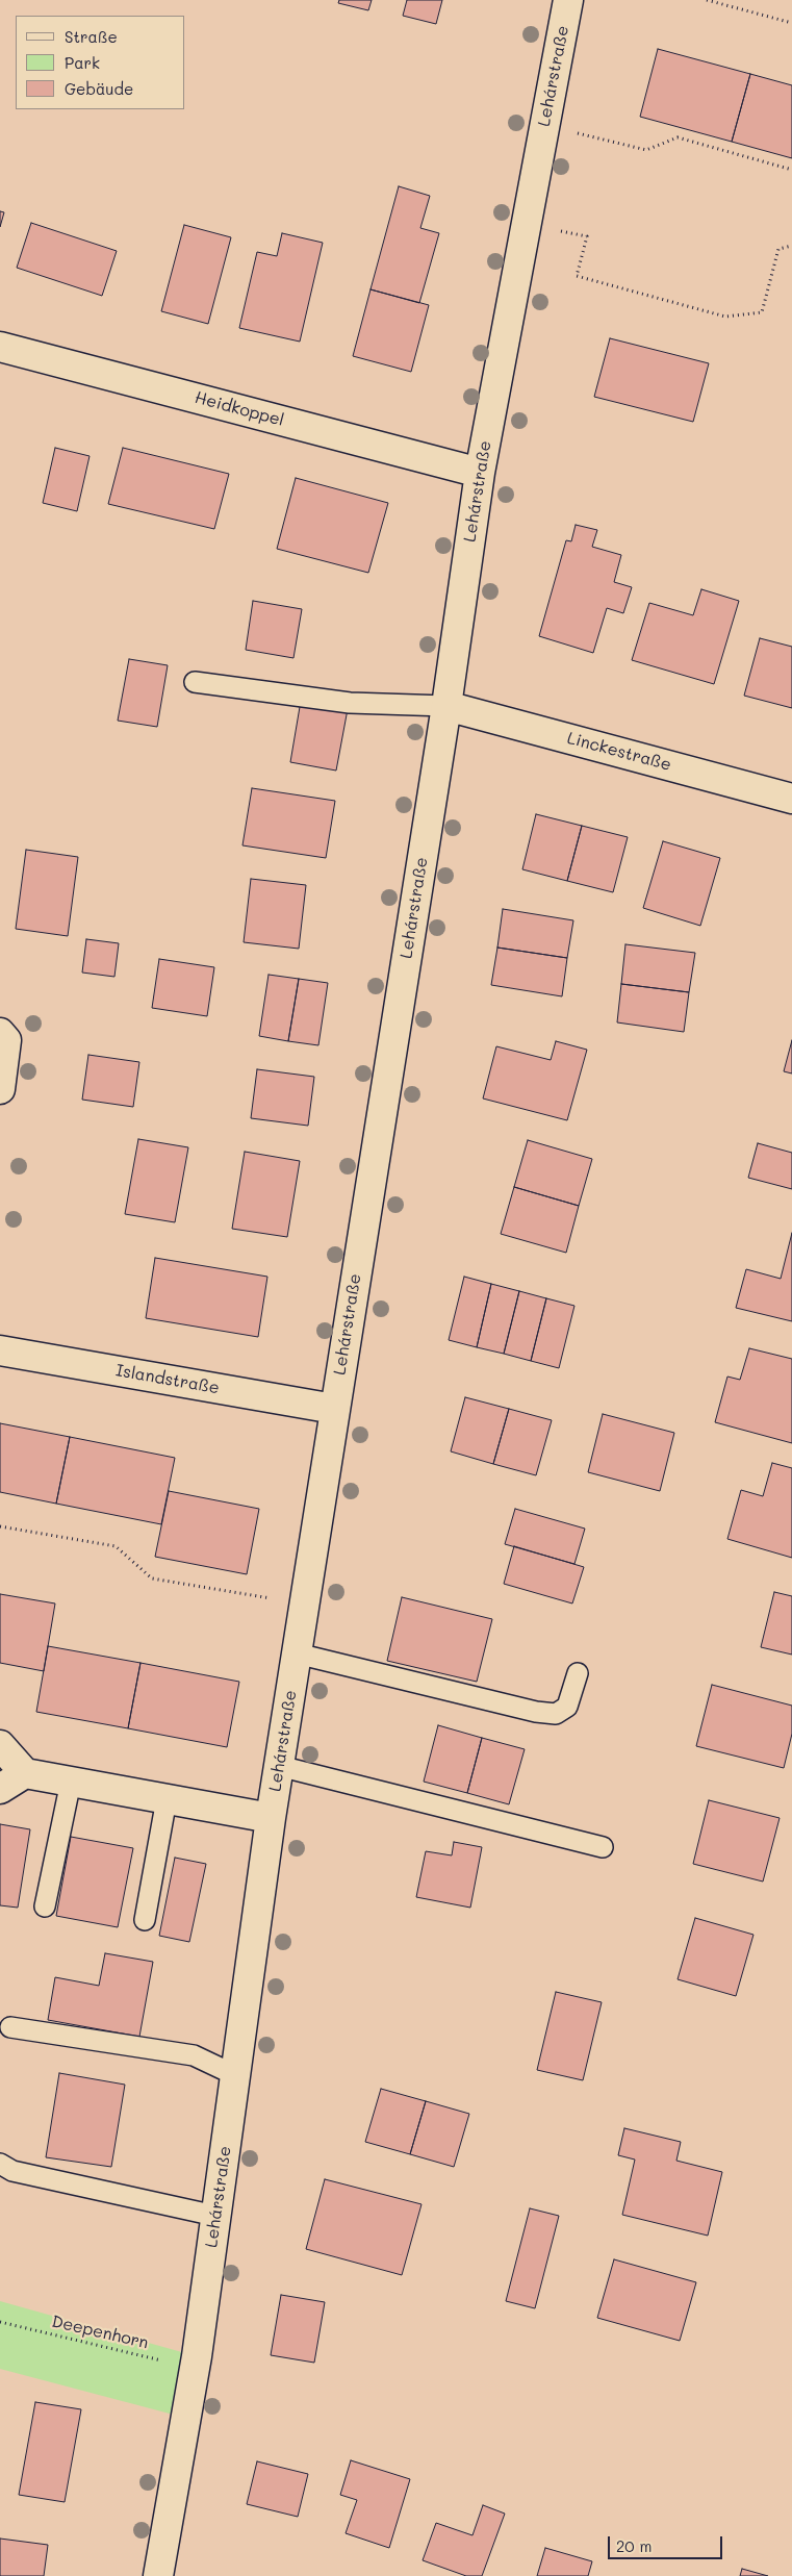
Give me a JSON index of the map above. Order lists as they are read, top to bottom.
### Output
{
  "streets": {
    "street": [
      "Lehárstraße",
      "Heidkoppel",
      "Linckestraße",
      "Islandstraße"
    ],
    "path": ["Deepenhorn"]
  },
  "crossings": [
    ["Lehárstraße", "Heidkoppel"],
    ["Lehárstraße", "Linckestraße"],
    ["Lehárstraße", "Islandstraße"],
    ["Lehárstraße", "Deepenhorn"]
  ],
  "legend": ["Straße", "Park", "Gebäude"],
  "scale_bar": "20 m"
}
